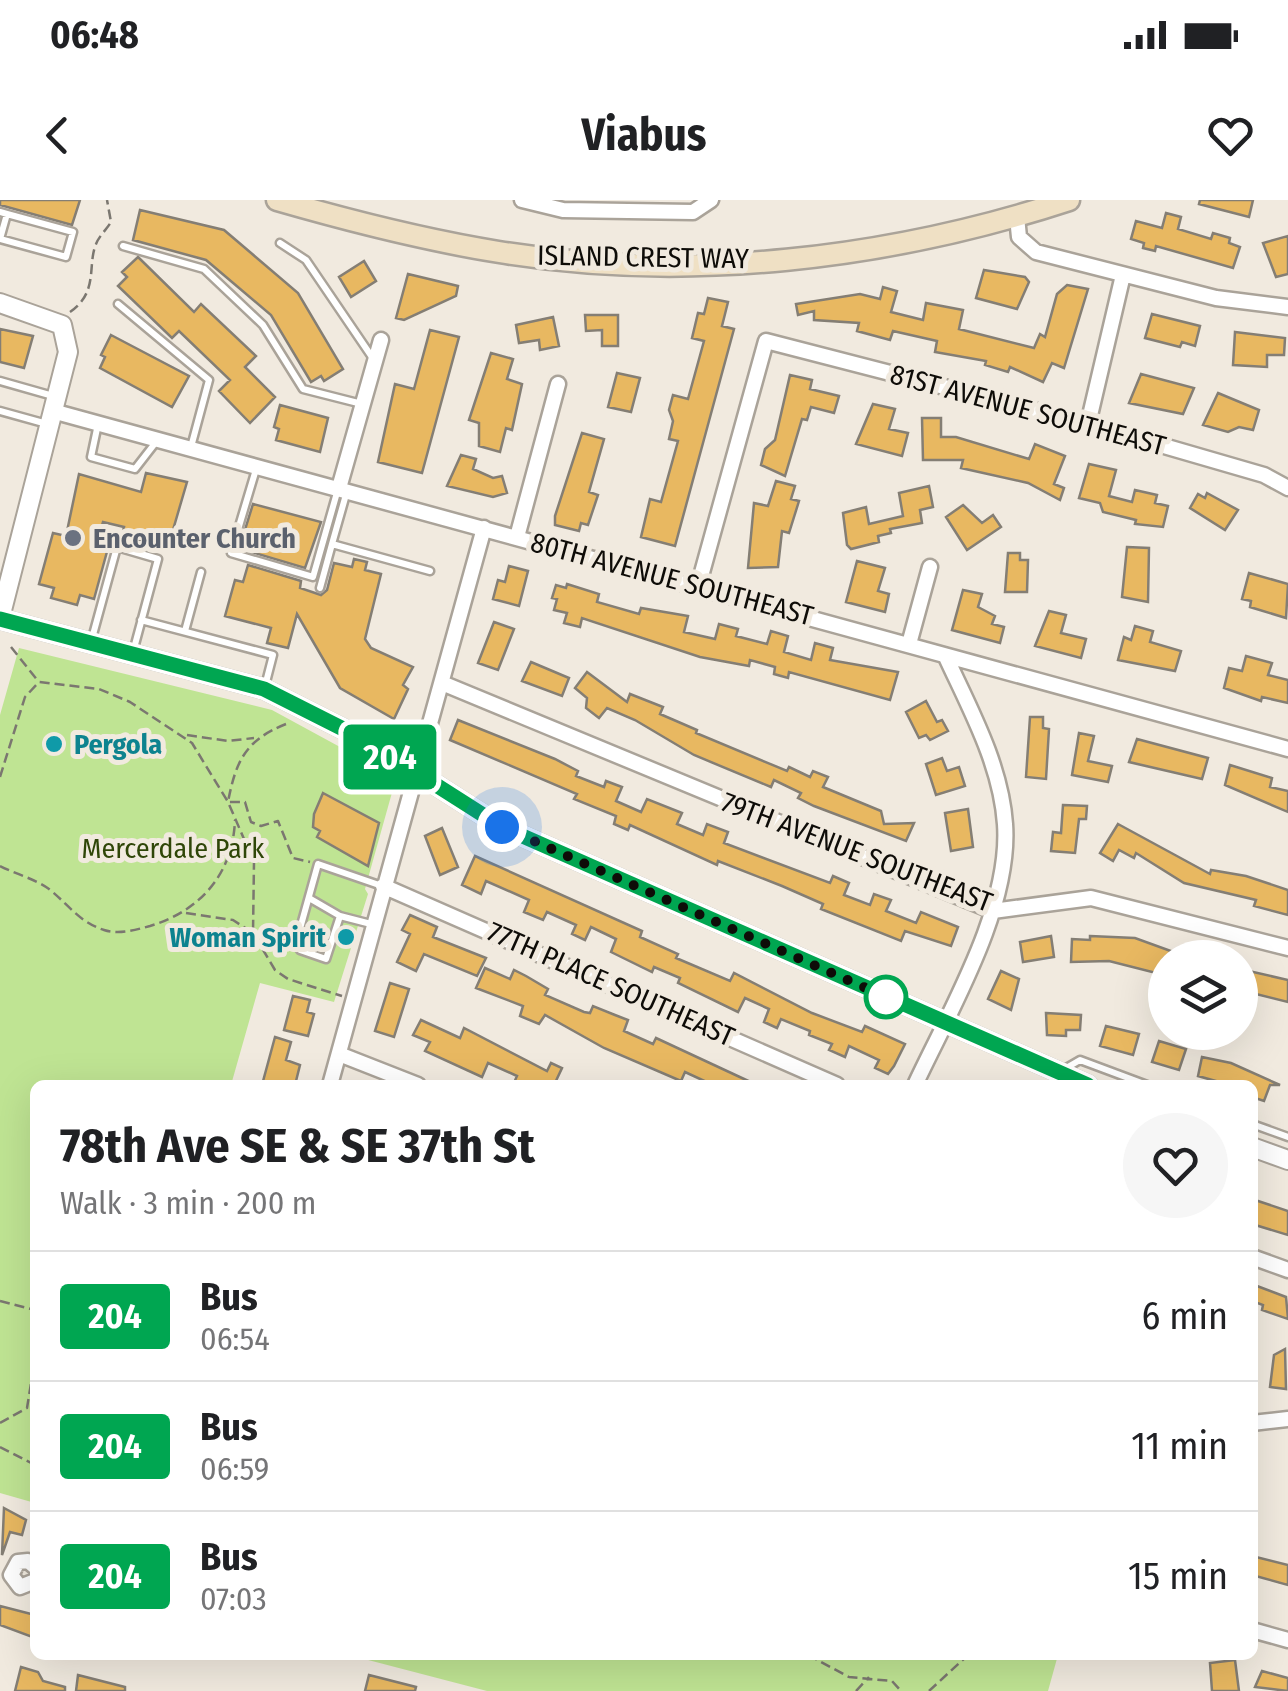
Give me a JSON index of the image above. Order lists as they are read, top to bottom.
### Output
{
  "streets": {
    "main road": ["ISLAND CREST WAY"],
    "street": [
      "81ST AVENUE SOUTHEAST",
      "80TH AVENUE SOUTHEAST",
      "79TH AVENUE SOUTHEAST",
      "77TH PLACE SOUTHEAST"
    ]
  },
  "crossings": [
    ["81ST AVENUE SOUTHEAST", "80TH AVENUE SOUTHEAST"]
  ],
  "parks": ["Mercerdale Park"],
  "places": ["Encounter Church", "Pergola", "Woman Spirit"],
  "lines": ["bus line 204"],
  "page": {
    "status": "06:48",
    "header": "Viabus",
    "on_map": "204",
    "heading": ["78th Ave SE & SE 37th St", "Walk · 3 min · 200 m"],
    "list": [
      {
        "mark": "204",
        "name": "Bus",
        "note": "06:54",
        "value": "6 min"
      },
      {
        "mark": "204",
        "name": "Bus",
        "note": "06:59",
        "value": "11 min"
      },
      {
        "mark": "204",
        "name": "Bus",
        "note": "07:03",
        "value": "15 min"
      }
    ]
  }
}
